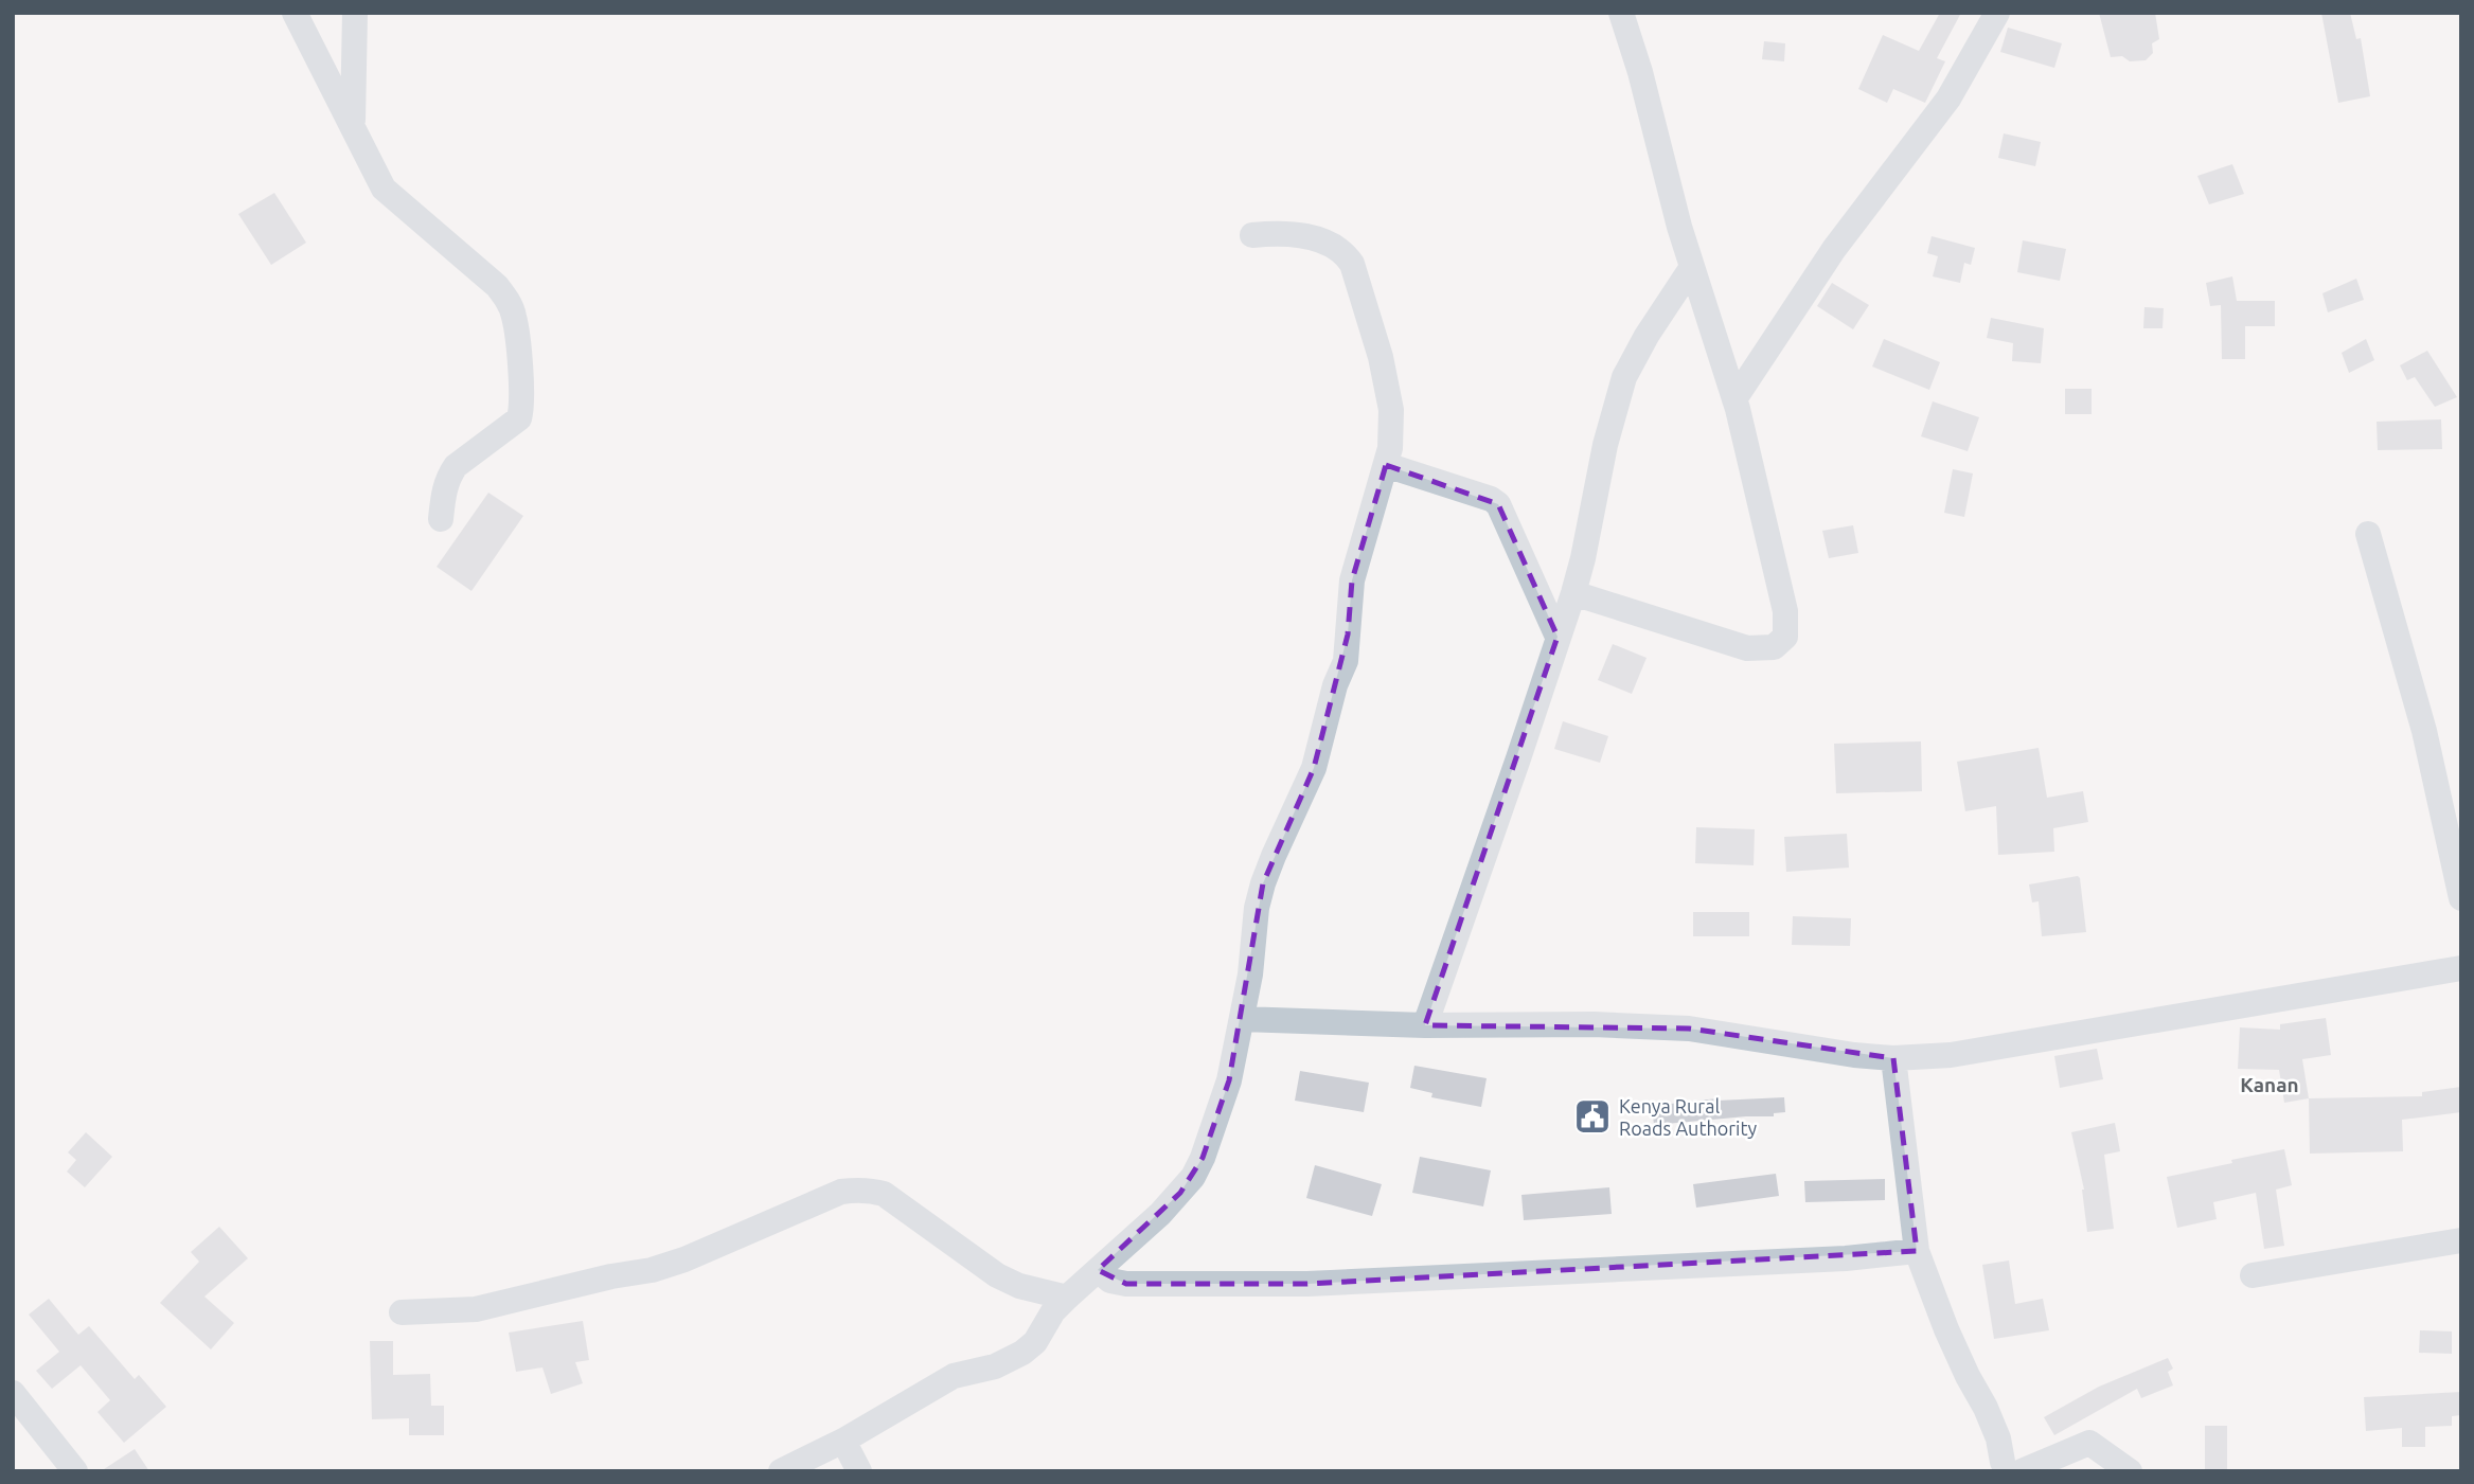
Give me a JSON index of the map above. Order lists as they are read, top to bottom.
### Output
{
  "districts": ["Kanan"],
  "places": {
    "public building": ["Kenya Rural Roads Authority"]
  }
}
